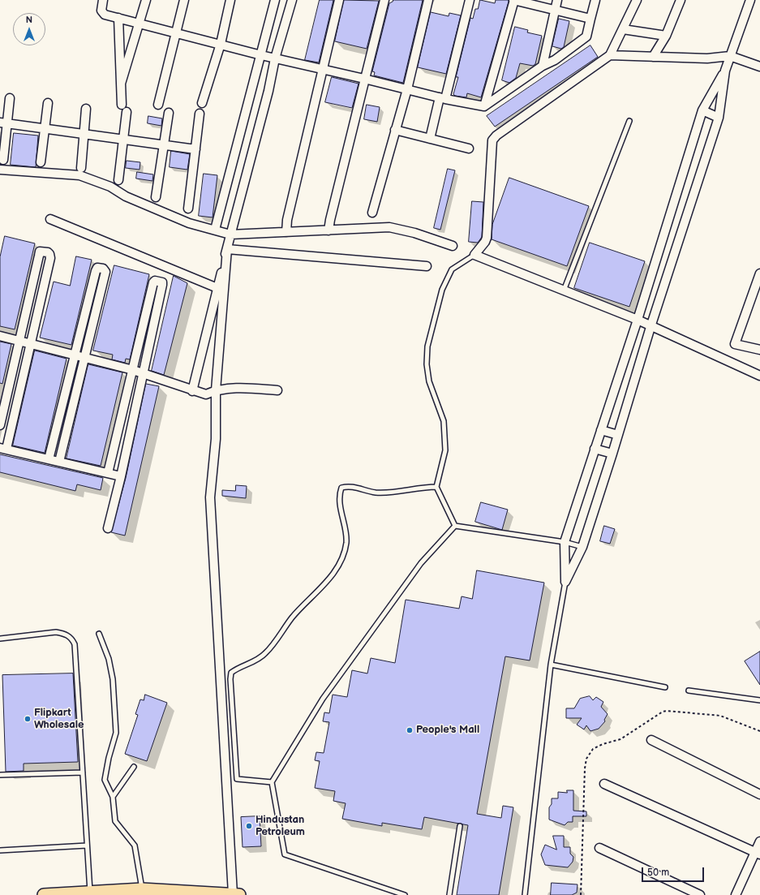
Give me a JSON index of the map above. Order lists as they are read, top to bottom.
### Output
{
  "places": ["Flipkart Wholesale", "People's Mall", "Hindustan Petroleum"],
  "scale_bar": "50 m",
  "north": "top"
}
